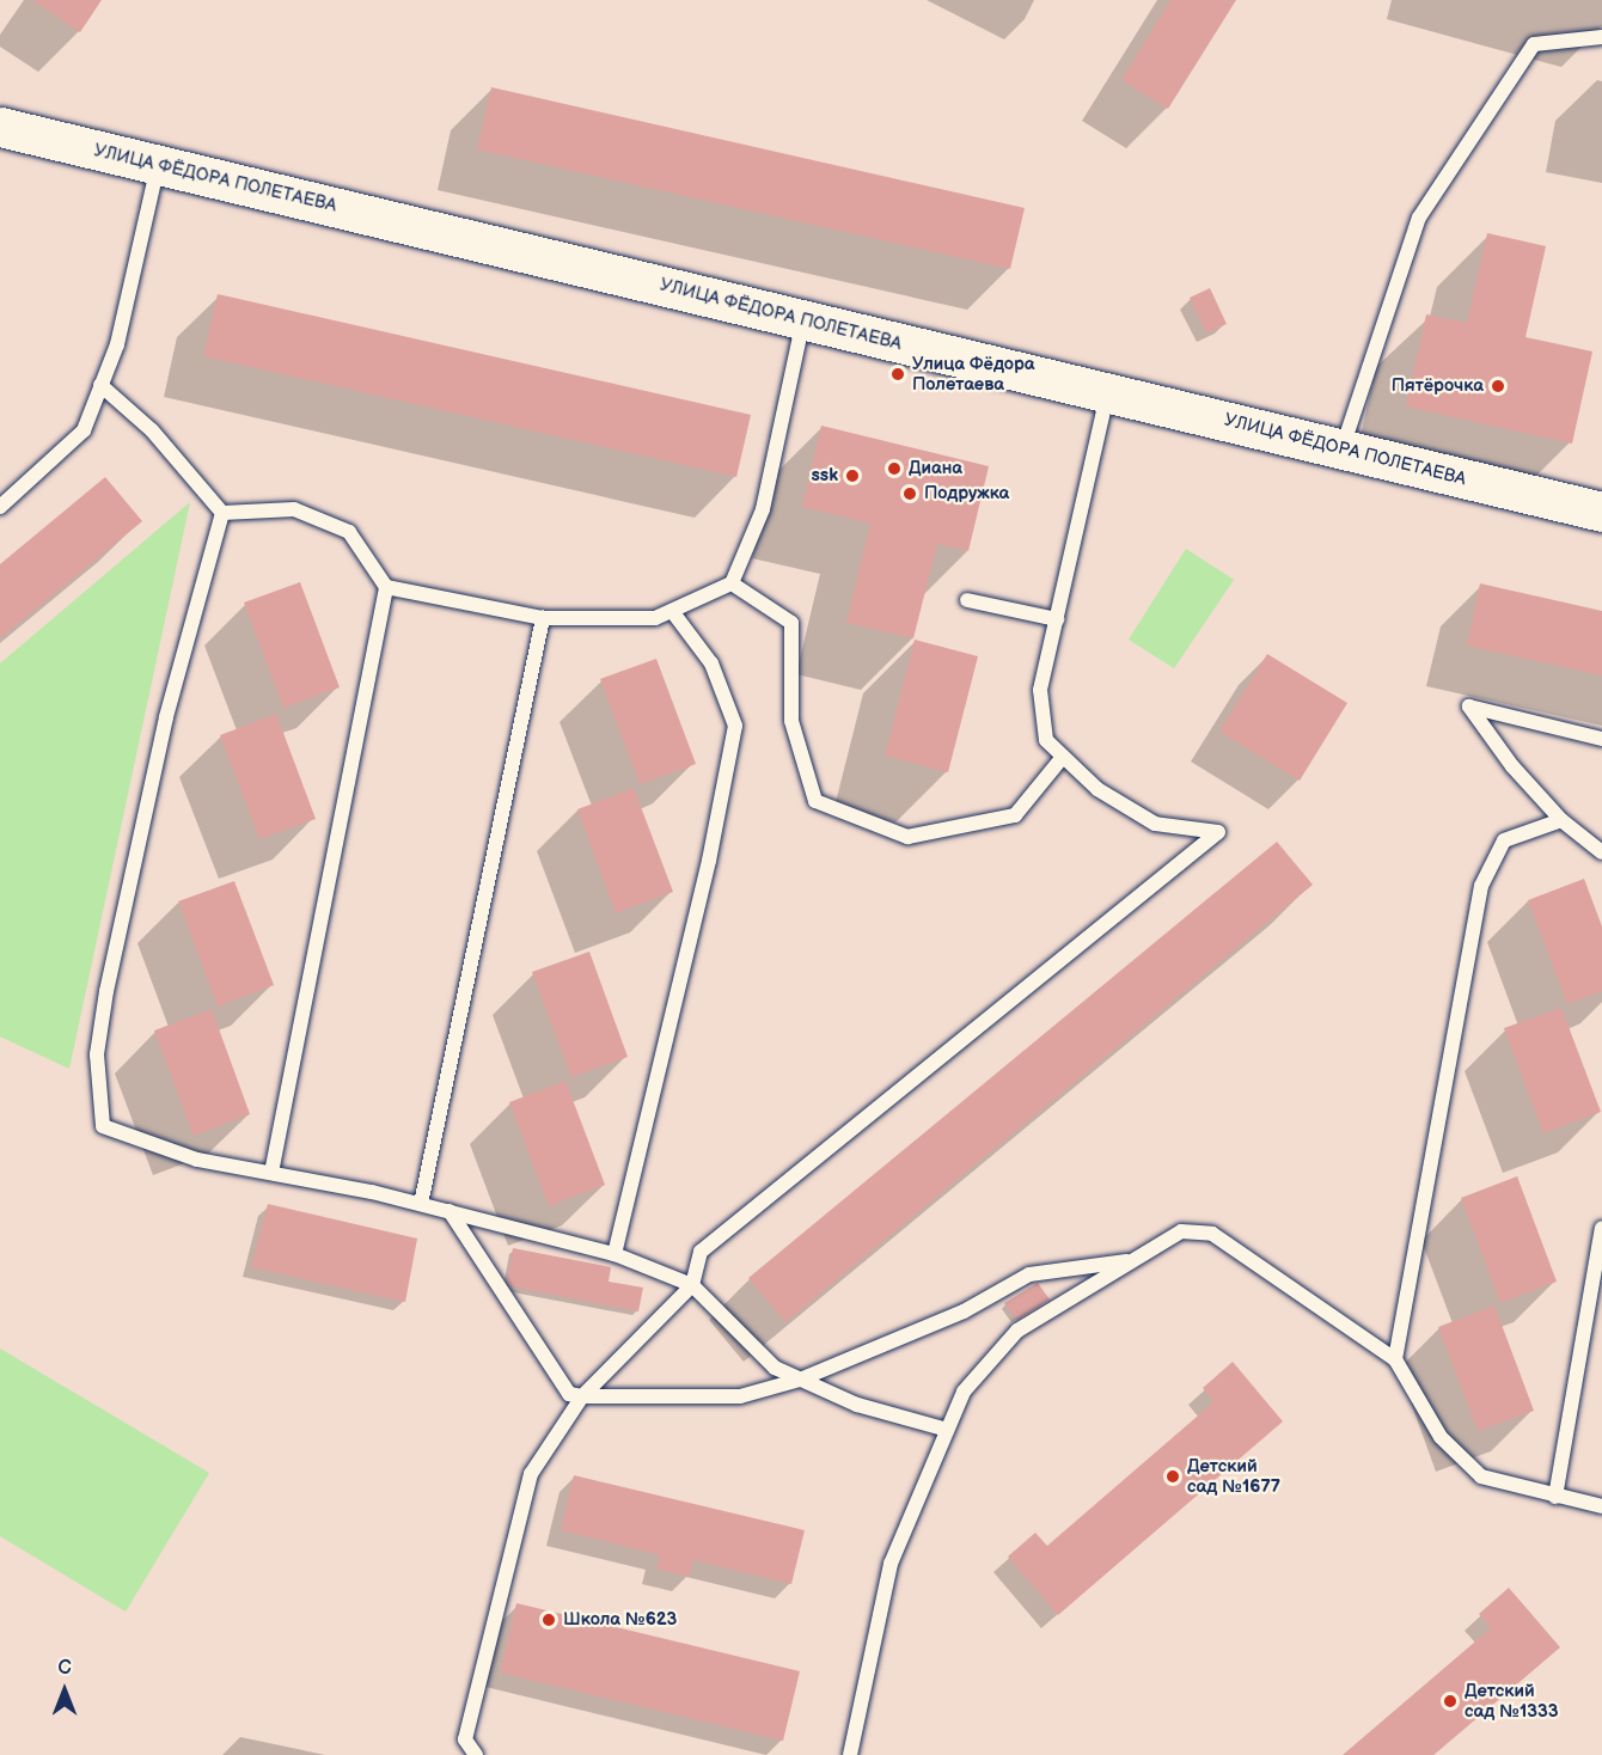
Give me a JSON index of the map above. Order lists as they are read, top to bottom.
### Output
{
  "streets": {
    "main road": ["УЛИЦА ФЁДОРА ПОЛЕТАЕВА"]
  },
  "places": [
    "Улица Фёдора Полетаева",
    "Пятёрочка",
    "Диана",
    "ssk",
    "Подружка",
    "Детский сад №1677",
    "Школа №623",
    "Детский сад №1333"
  ],
  "north": "top"
}
